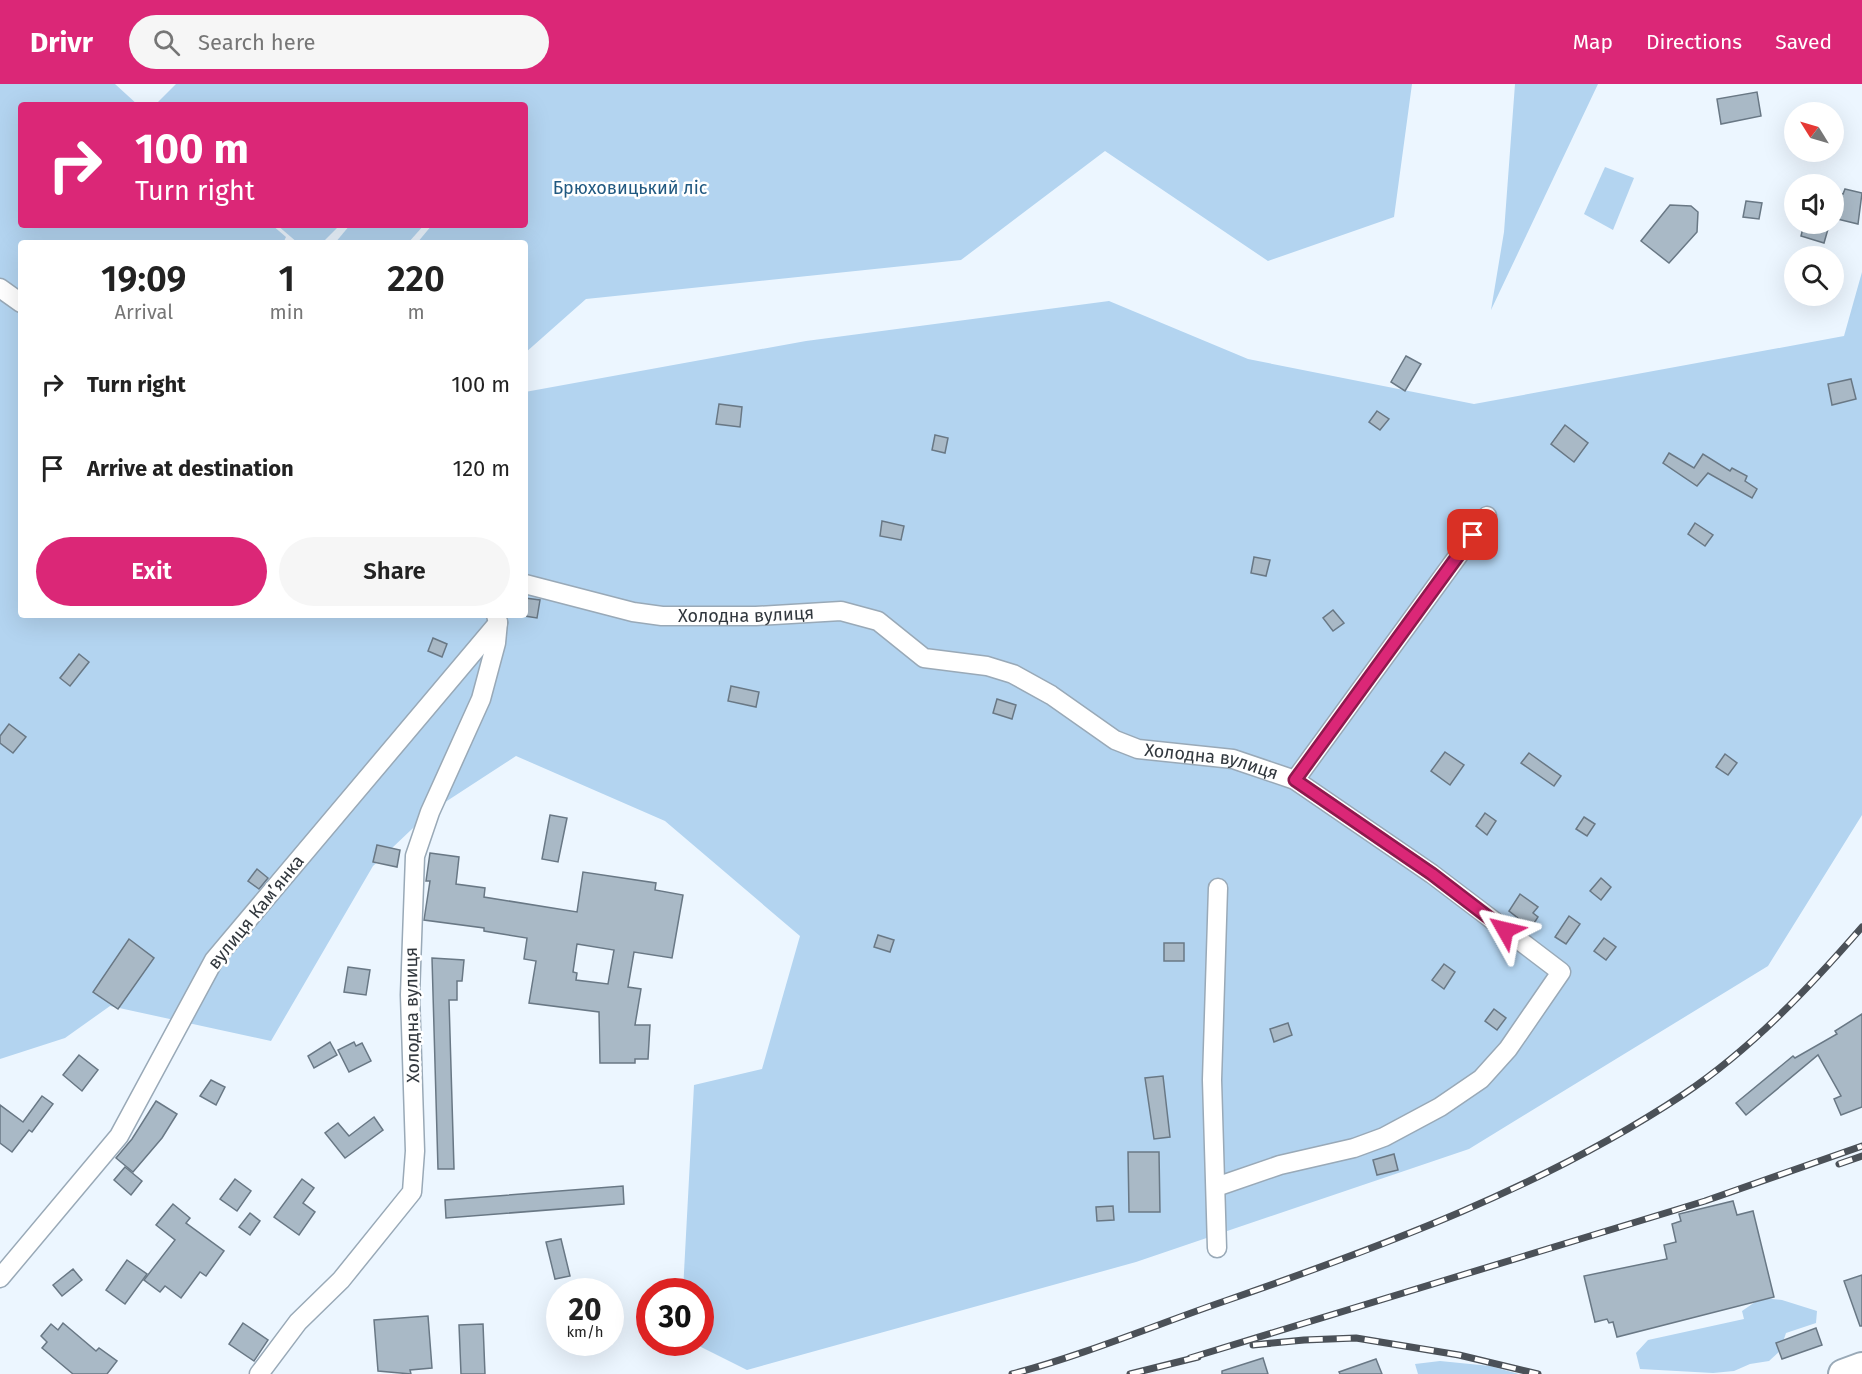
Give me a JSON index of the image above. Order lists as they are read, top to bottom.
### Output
{
  "streets": {
    "street": ["Холодна вулиця", "вулиця Камʼянка"]
  },
  "crossings": [
    ["Холодна вулиця", "вулиця Камʼянка"]
  ],
  "parks": ["Брюховицький ліс"],
  "north": "top left",
  "page": {
    "header": "Drivr",
    "search": "Search here",
    "nav": ["Map", "Directions", "Saved"],
    "turn": ["100 m", "Turn right"],
    "eta": [
      "19:09",
      "Arrival",
      "1",
      "min",
      "220",
      "m"
    ],
    "list": [
      {
        "name": "Turn right",
        "value": "100 m"
      },
      {
        "name": "Arrive at destination",
        "value": "120 m"
      }
    ],
    "buttons": ["Exit", "Share"],
    "speed": "20 km/h",
    "limit": "30"
  }
}
